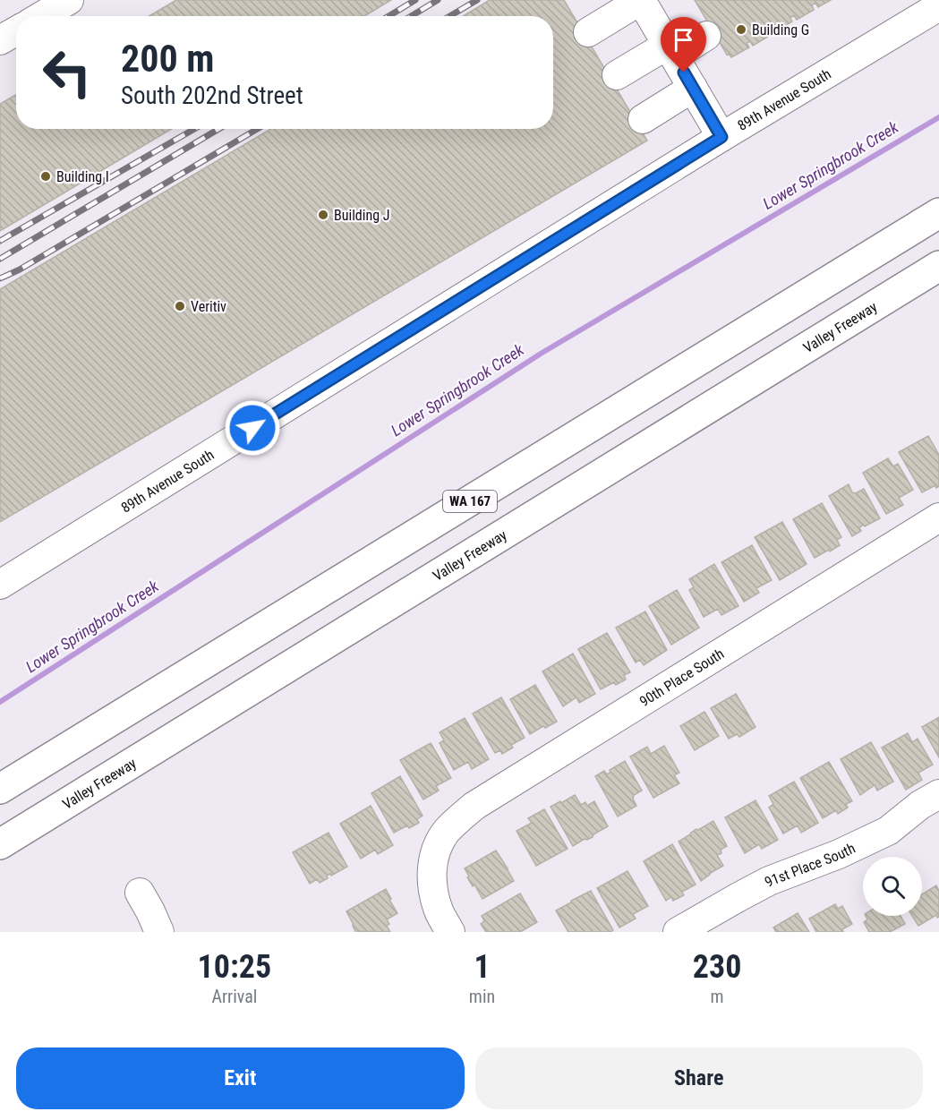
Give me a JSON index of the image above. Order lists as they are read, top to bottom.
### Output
{
  "streets": {
    "highway": ["Valley Freeway", "WA 167"],
    "street": ["89th Avenue South", "90th Place South", "91st Place South"]
  },
  "water": ["Lower Springbrook Creek"],
  "places": [
    "Building G",
    "Building I",
    "Building J",
    "Veritiv"
  ],
  "page": {
    "turn": ["200 m", "South 202nd Street"],
    "eta": [
      "10:25",
      "Arrival",
      "1",
      "min",
      "230",
      "m"
    ],
    "buttons": ["Exit", "Share"]
  }
}
